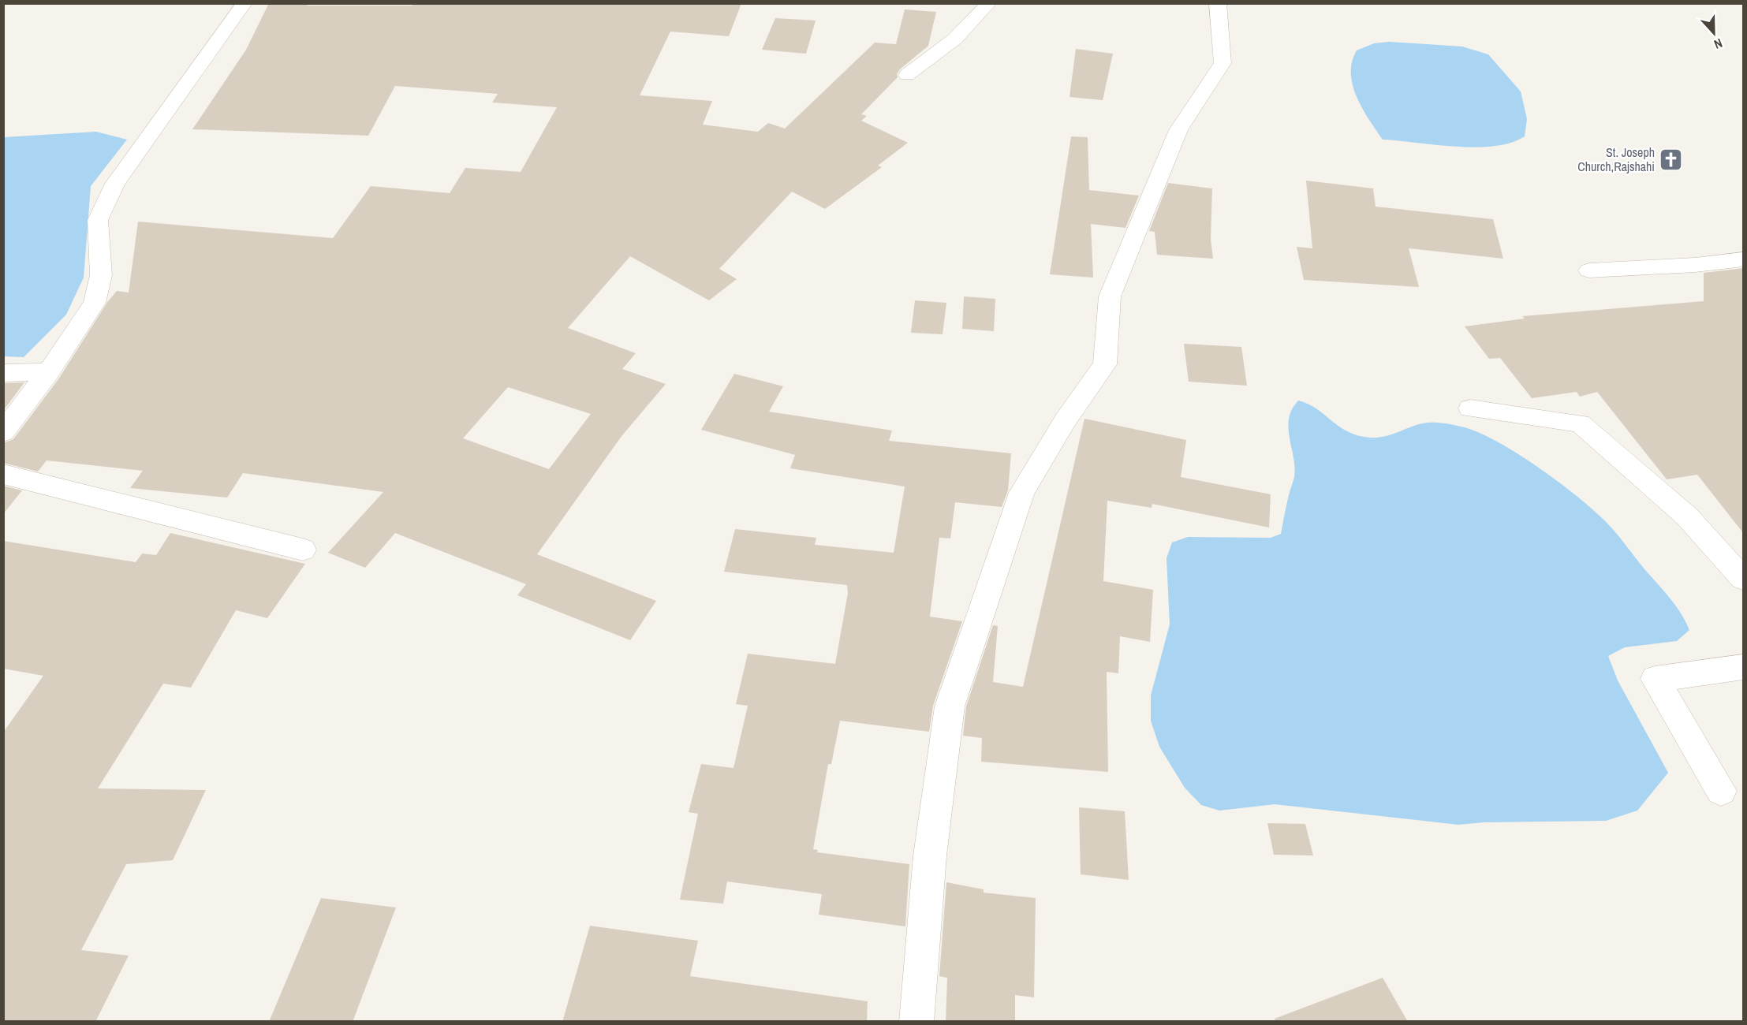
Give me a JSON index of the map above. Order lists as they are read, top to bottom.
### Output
{
  "places": {
    "church": ["St. Joseph Church,Rajshahi"]
  },
  "north": "bottom"
}
